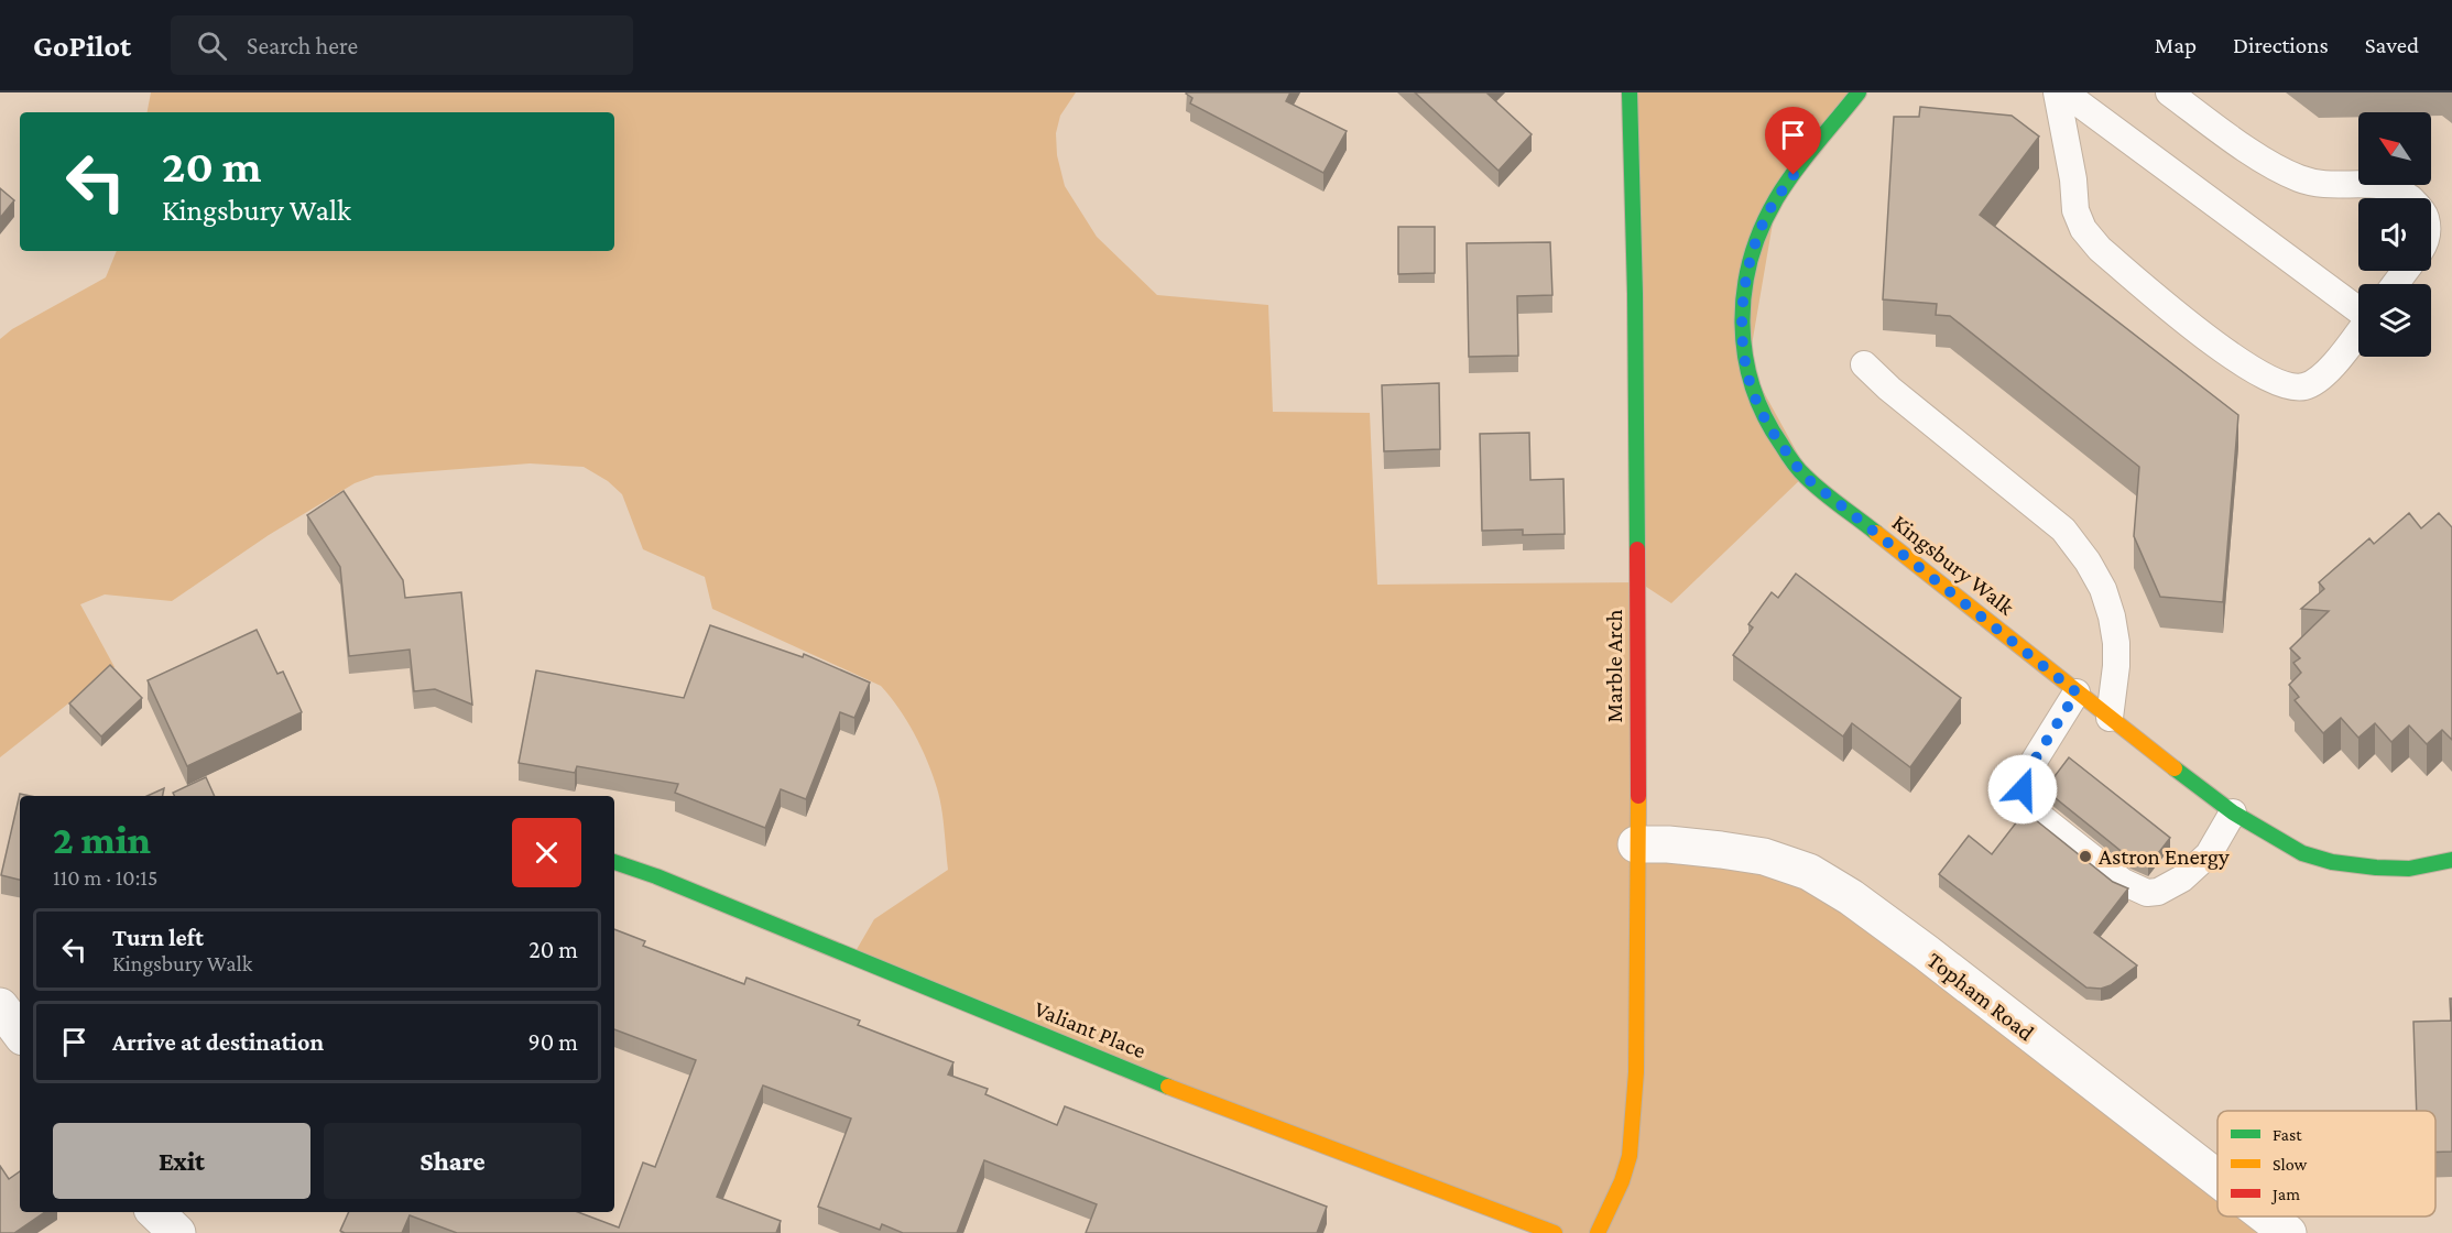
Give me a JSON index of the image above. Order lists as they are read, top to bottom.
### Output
{
  "streets": {
    "street": [
      "Kingsbury Walk",
      "Marble Arch",
      "Topham Road",
      "Valiant Place"
    ]
  },
  "crossings": [
    ["Marble Arch", "Topham Road"]
  ],
  "places": ["Astron Energy"],
  "legend": ["Fast", "Slow", "Jam"],
  "north": "top left",
  "page": {
    "header": "GoPilot",
    "search": "Search here",
    "nav": ["Map", "Directions", "Saved"],
    "turn": ["20 m", "Kingsbury Walk"],
    "heading": ["2 min", "110 m · 10:15"],
    "list": [
      {
        "name": "Turn left",
        "note": "Kingsbury Walk",
        "value": "20 m"
      },
      {
        "name": "Arrive at destination",
        "value": "90 m"
      }
    ],
    "buttons": ["Exit", "Share"]
  }
}
